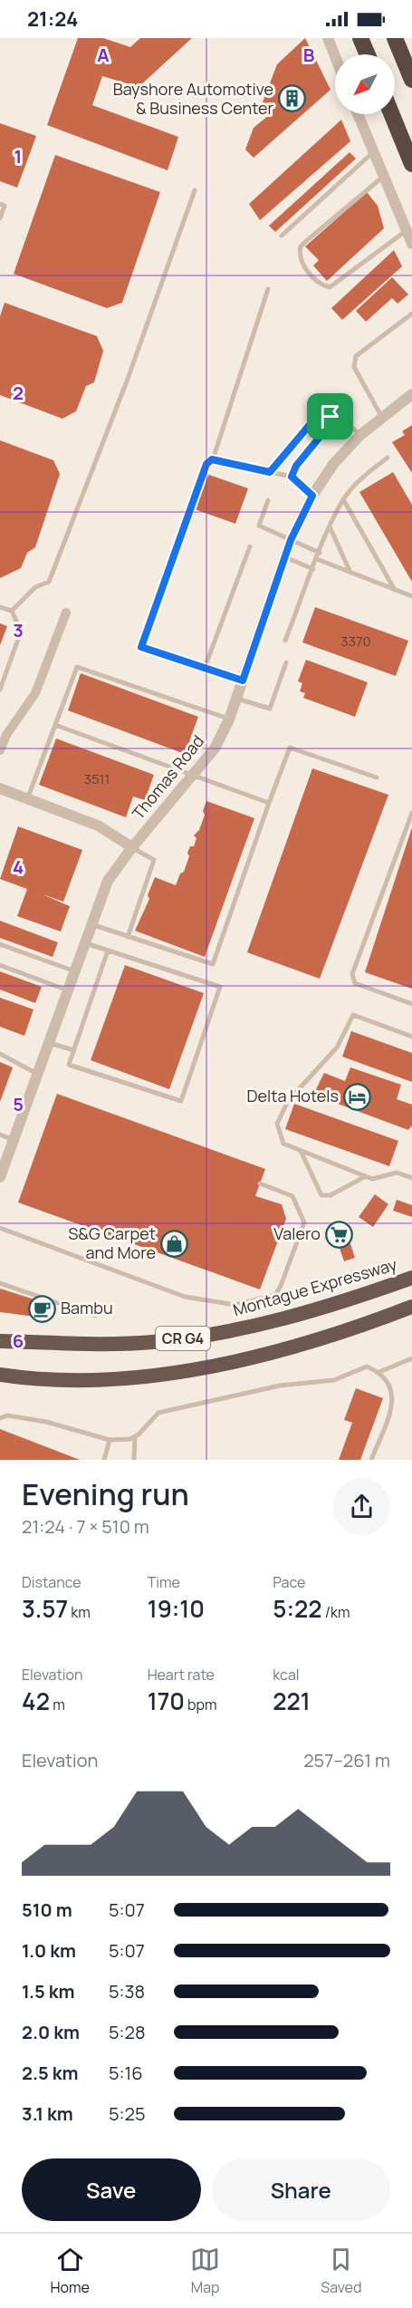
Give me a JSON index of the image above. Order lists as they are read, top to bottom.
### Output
{
  "streets": {
    "highway": ["Montague Expressway", "CR G4"],
    "street": ["Thomas Road"]
  },
  "places": {
    "building": ["Bayshore Automotive & Business Center"],
    "hotel": ["Delta Hotels"],
    "supermarket": ["Valero"],
    "shop": ["S&G Carpet and More"],
    "cafe": ["Bambu"]
  },
  "house_numbers": ["3370", "3511"],
  "north": "bottom left",
  "page": {
    "status": "21:24",
    "heading": ["Evening run", "21:24 · 7 × 510 m"],
    "stats": [
      ["Distance", "3.57 km"],
      ["Time", "19:10"],
      ["Pace", "5:22 /km"],
      ["Elevation", "42 m"],
      ["Heart rate", "170 bpm"],
      ["kcal", "221"]
    ],
    "chart": ["Elevation", "257–261 m"],
    "list": [
      {
        "name": "510 m",
        "note": "5:07"
      },
      {
        "name": "1.0 km",
        "note": "5:07"
      },
      {
        "name": "1.5 km",
        "note": "5:38"
      },
      {
        "name": "2.0 km",
        "note": "5:28"
      },
      {
        "name": "2.5 km",
        "note": "5:16"
      },
      {
        "name": "3.1 km",
        "note": "5:25"
      }
    ],
    "buttons": ["Save", "Share"],
    "tabs": ["Home", "Map", "Saved"]
  },
  "grid": {
    "columns": ["A", "B"],
    "rows": [
      "1",
      "2",
      "3",
      "4",
      "5",
      "6"
    ]
  }
}
